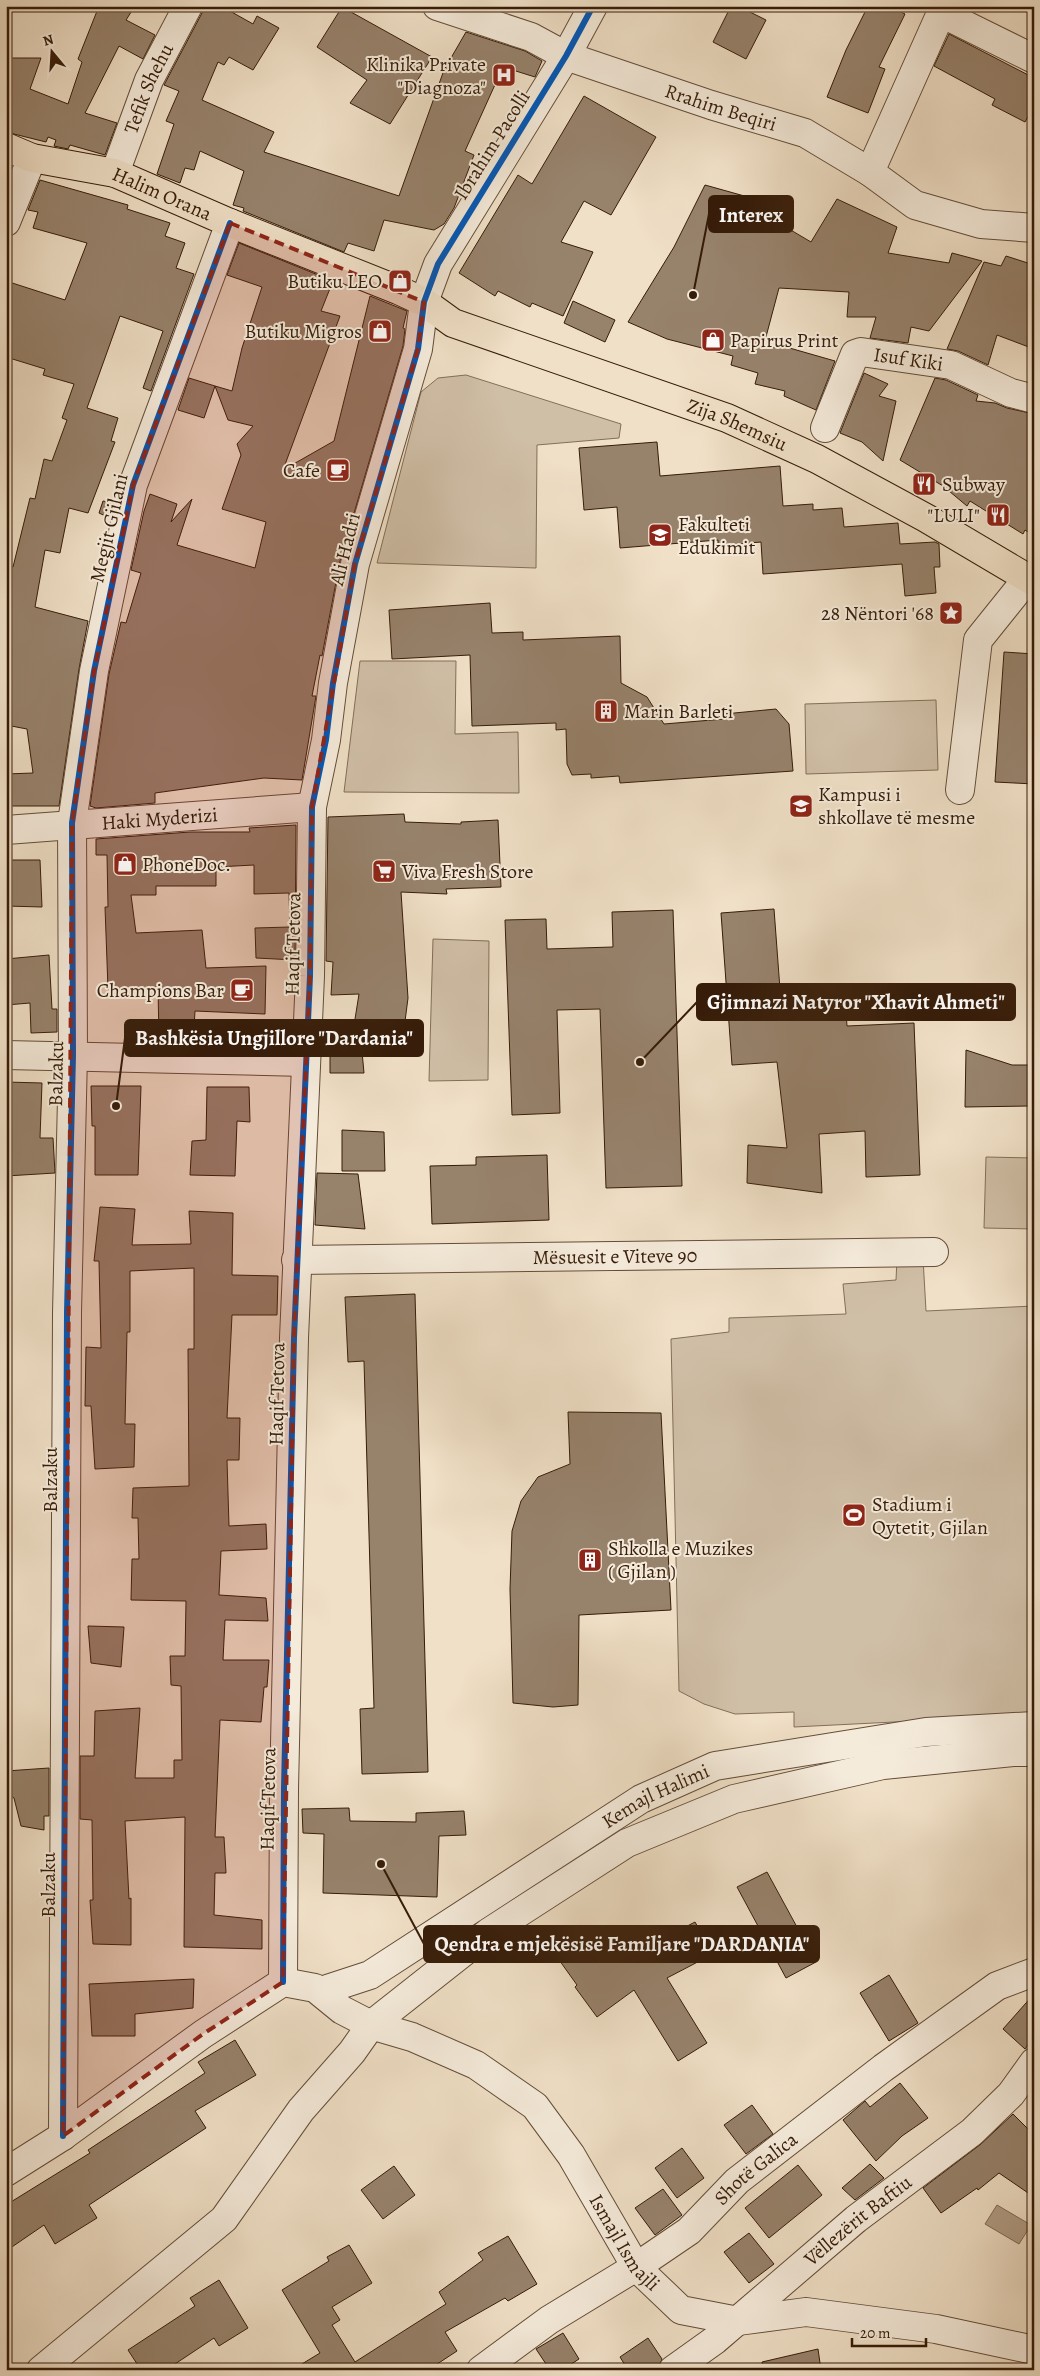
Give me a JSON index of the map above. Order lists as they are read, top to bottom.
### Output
{
  "streets": {
    "main road": ["Halim Orana", "Zija Shemsiu"],
    "street": [
      "Tefik Shehu",
      "Rrahim Beqiri",
      "Ibrahim Pacolli",
      "Isuf Kiki",
      "Megjit Gjilani",
      "Ali Hadri",
      "Haki Myderizi",
      "Haqif Tetova",
      "Balzaku",
      "Mësuesit e Viteve 90",
      "Kemajl Halimi",
      "Shotë Galica",
      "Vëllezërit Baftiu",
      "Ismajl Ismajli"
    ]
  },
  "crossings": [
    ["Tefik Shehu", "Halim Orana"],
    ["Rrahim Beqiri", "Ibrahim Pacolli"],
    ["Ibrahim Pacolli", "Halim Orana"],
    ["Ibrahim Pacolli", "Zija Shemsiu"],
    ["Ibrahim Pacolli", "Ali Hadri"],
    ["Halim Orana", "Zija Shemsiu"],
    ["Halim Orana", "Megjit Gjilani"],
    ["Halim Orana", "Ali Hadri"],
    ["Zija Shemsiu", "Ali Hadri"],
    ["Megjit Gjilani", "Haki Myderizi"],
    ["Megjit Gjilani", "Balzaku"],
    ["Ali Hadri", "Haki Myderizi"],
    ["Ali Hadri", "Haqif Tetova"],
    ["Haki Myderizi", "Haqif Tetova"],
    ["Haki Myderizi", "Balzaku"],
    ["Haqif Tetova", "Mësuesit e Viteve 90"],
    ["Haqif Tetova", "Ismajl Ismajli"],
    ["Kemajl Halimi", "Ismajl Ismajli"],
    ["Shotë Galica", "Ismajl Ismajli"],
    ["Vëllezërit Baftiu", "Ismajl Ismajli"]
  ],
  "places": {
    "hospital": ["Klinika Private \"Diagnoza\""],
    "shop": [
      "Butiku LEO",
      "Butiku Migros",
      "Papirus Print",
      "PhoneDoc."
    ],
    "other": [
      "Interex",
      "Gjimnazi Natyror \"Xhavit Ahmeti\"",
      "Bashkësia Ungjillore \"Dardania\"",
      "Qendra e mjekësisë Familjare \"DARDANIA\""
    ],
    "cafe": ["Cafe", "Champions Bar"],
    "restaurant": ["Subway", "\"LULI\""],
    "school or university": ["Fakulteti Edukimit", "Kampusi i shkollave të mesme"],
    "place": ["28 Nëntori '68"],
    "building": ["Marin Barleti", "Shkolla e Muzikes ( Gjilan )"],
    "supermarket": ["Viva Fresh Store"],
    "sports": ["Stadium i Qytetit, Gjilan"]
  },
  "scale_bar": "20 m",
  "north": "top"
}
